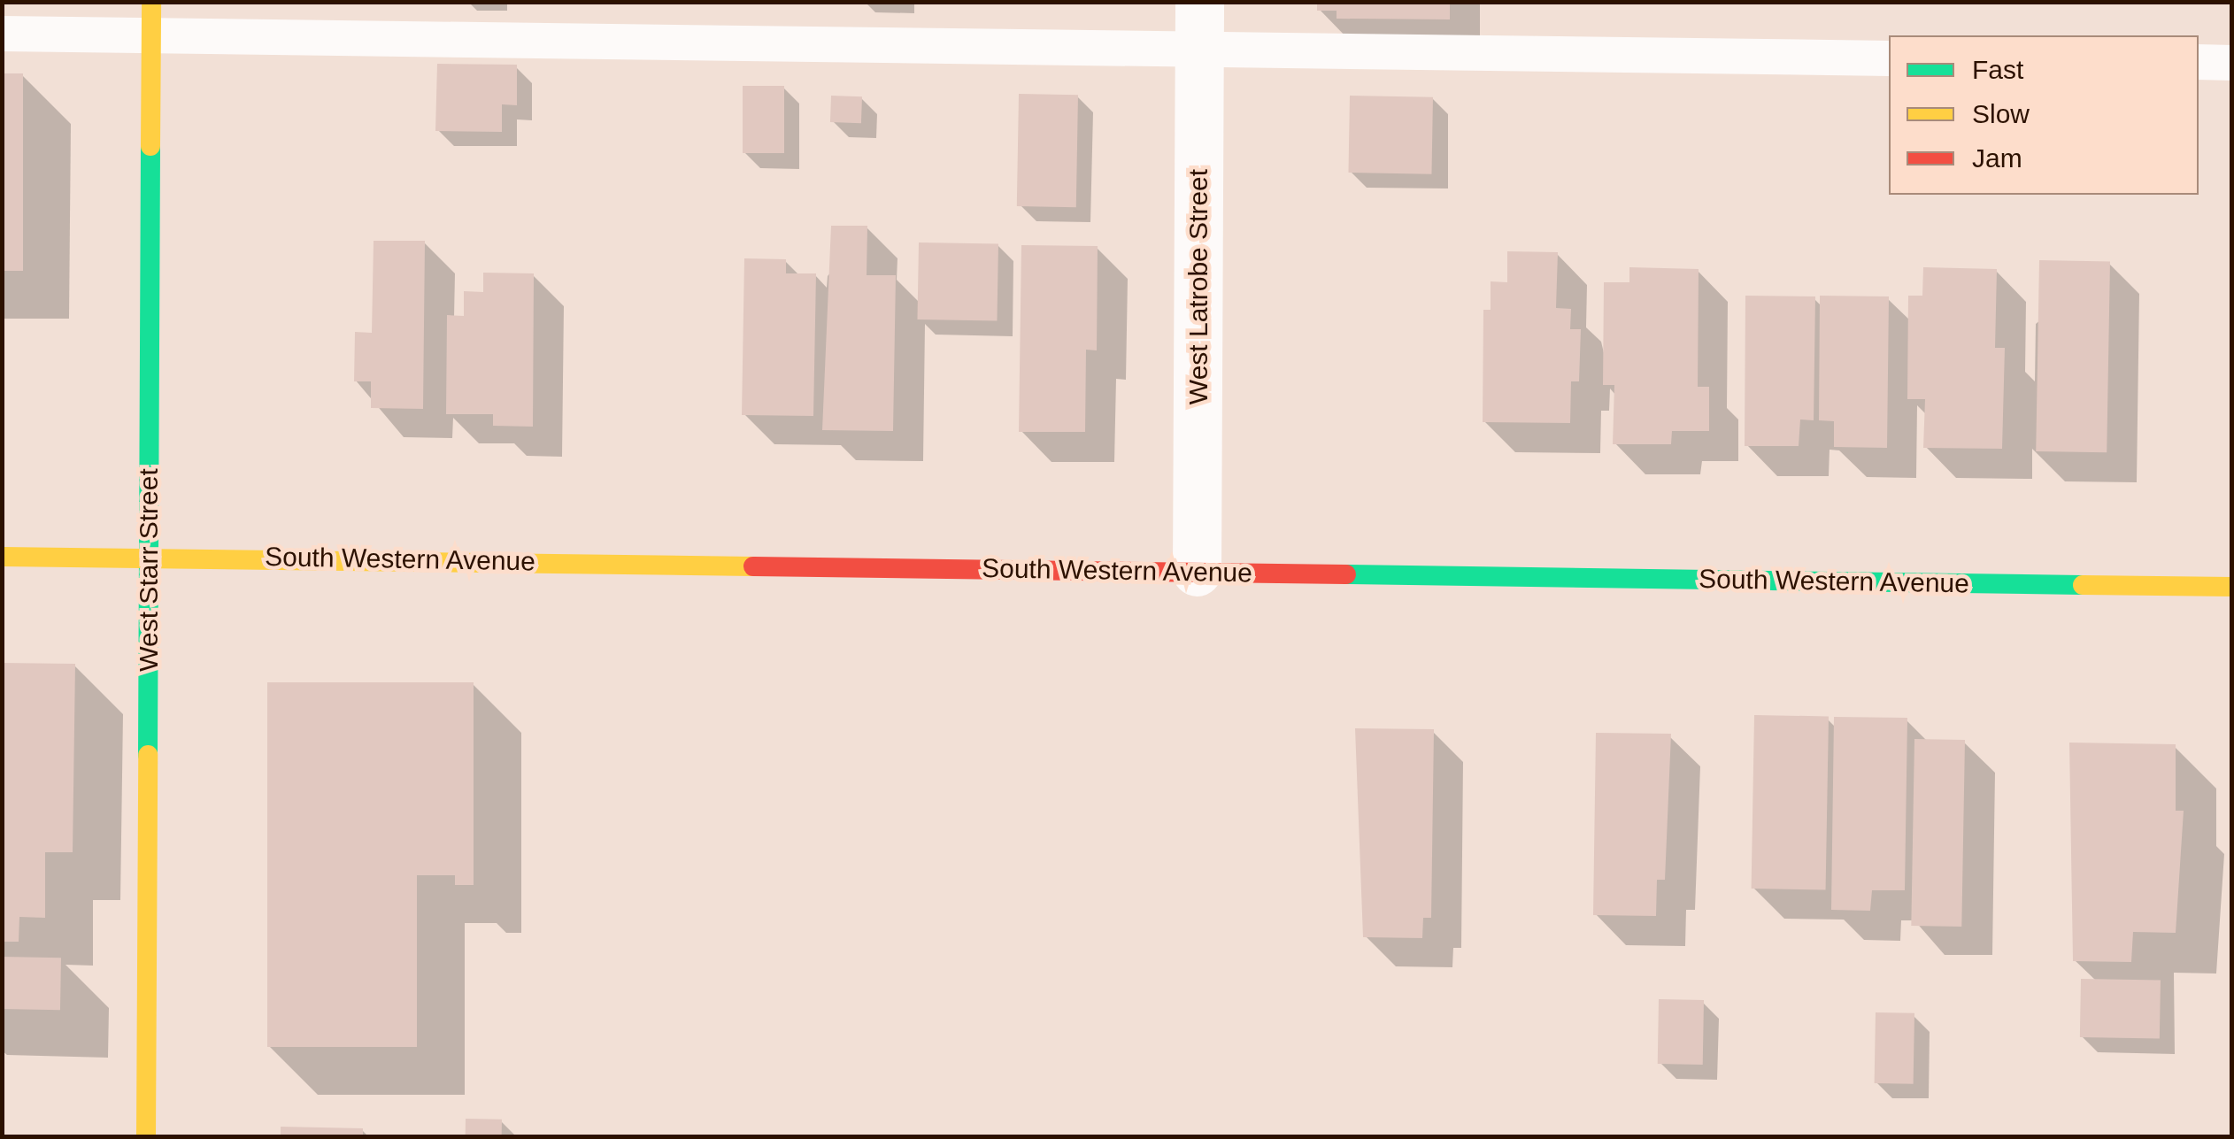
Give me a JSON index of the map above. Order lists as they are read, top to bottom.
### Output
{
  "streets": {
    "main road": ["South Western Avenue", "West Starr Street"],
    "street": ["West Latrobe Street"]
  },
  "crossings": [
    ["West Latrobe Street", "South Western Avenue"],
    ["South Western Avenue", "West Starr Street"]
  ],
  "legend": ["Fast", "Slow", "Jam"]
}
